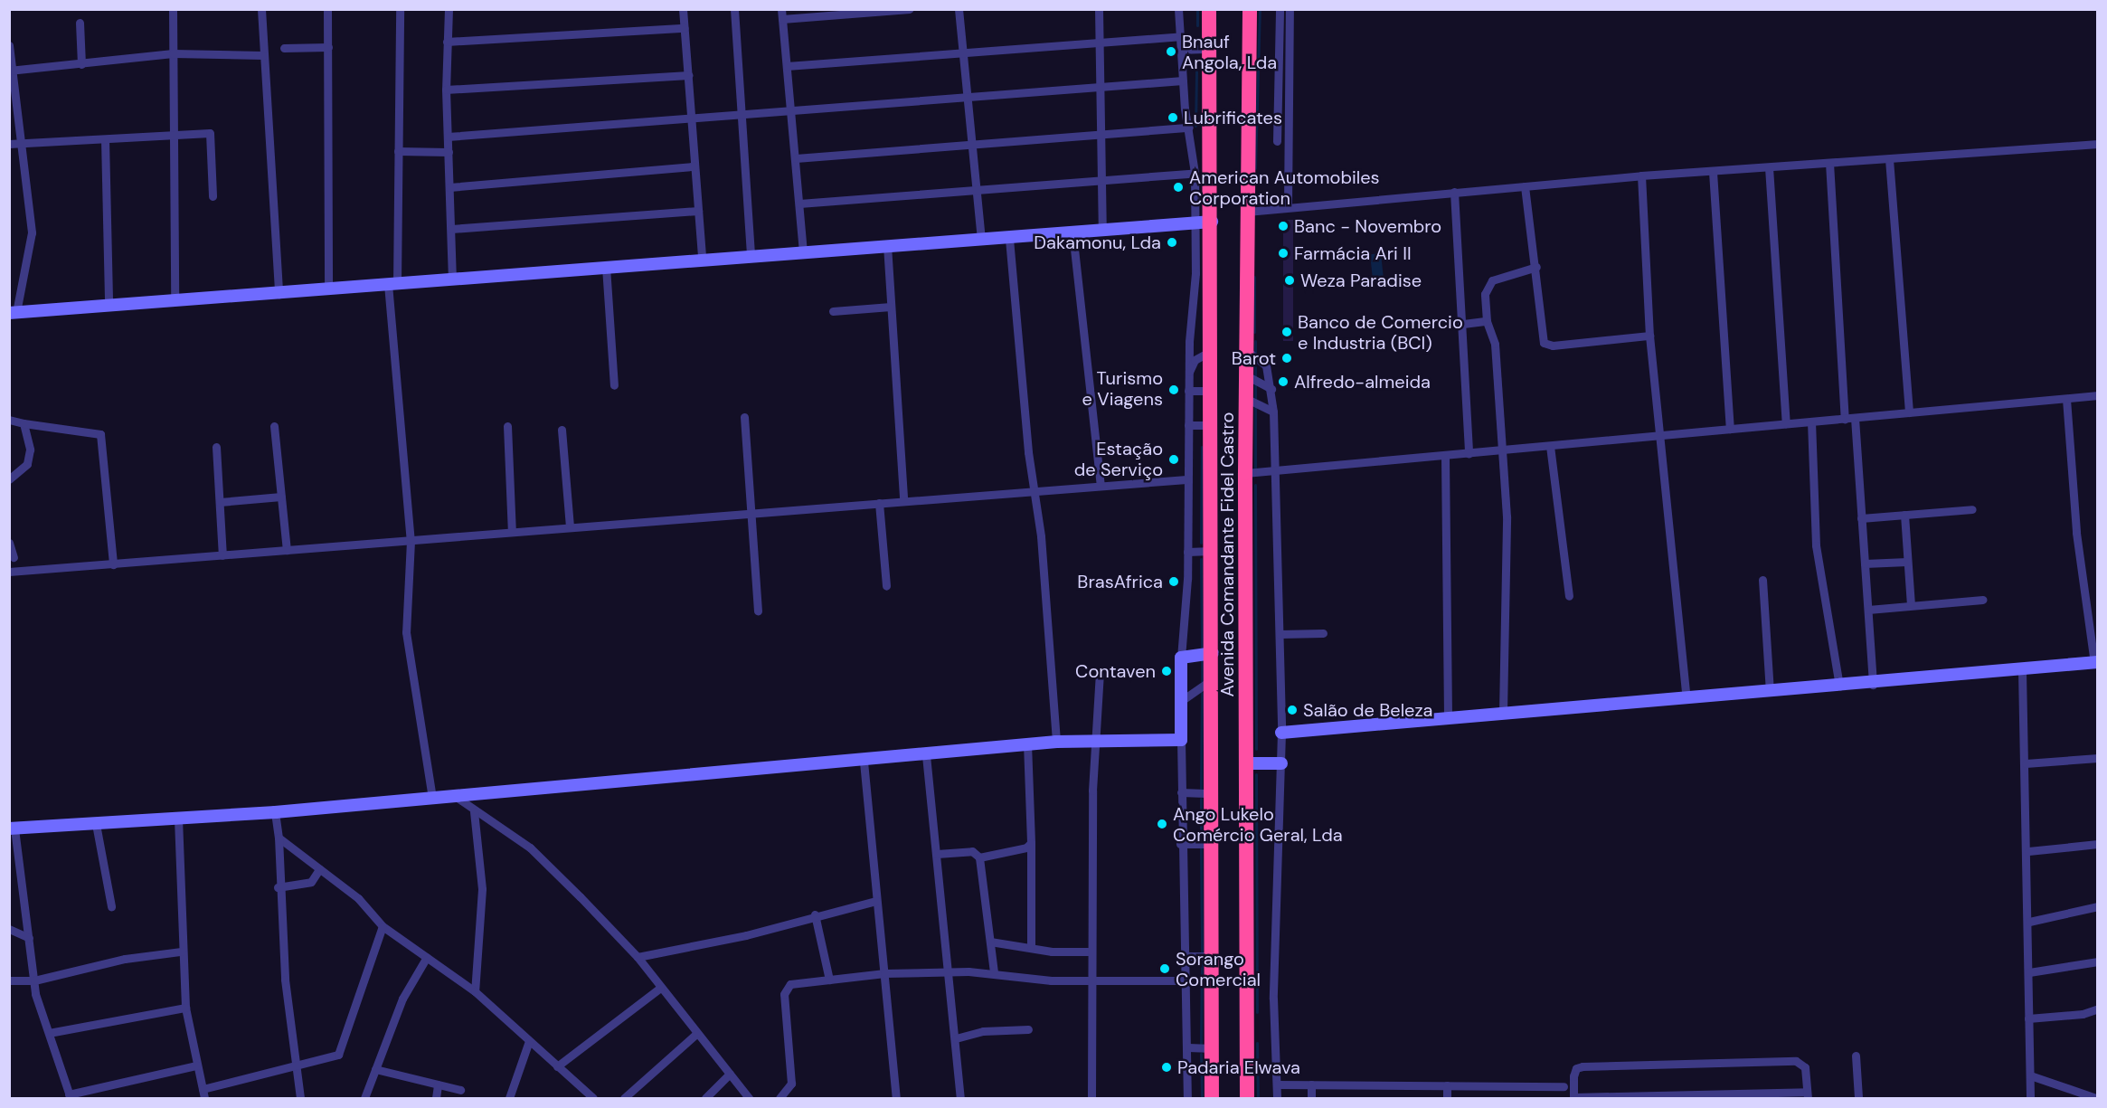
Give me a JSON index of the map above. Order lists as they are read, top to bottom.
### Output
{
  "streets": {
    "highway": ["Avenida Comandante Fidel Castro"]
  },
  "places": [
    "Bnauf Angola, Lda",
    "Lubrificates",
    "American Automobiles Corporation",
    "Banc - Novembro",
    "Dakamonu, Lda",
    "Farmácia Ari II",
    "Weza Paradise",
    "Banco de Comercio e Industria (BCI)",
    "Barot",
    "Alfredo-almeida",
    "Turismo e Viagens",
    "Estação de Serviço",
    "BrasAfrica",
    "Contaven",
    "Salão de Beleza",
    "Ango Lukelo Comércio Geral, Lda",
    "Sorango Comercial",
    "Padaria Elwava"
  ]
}
